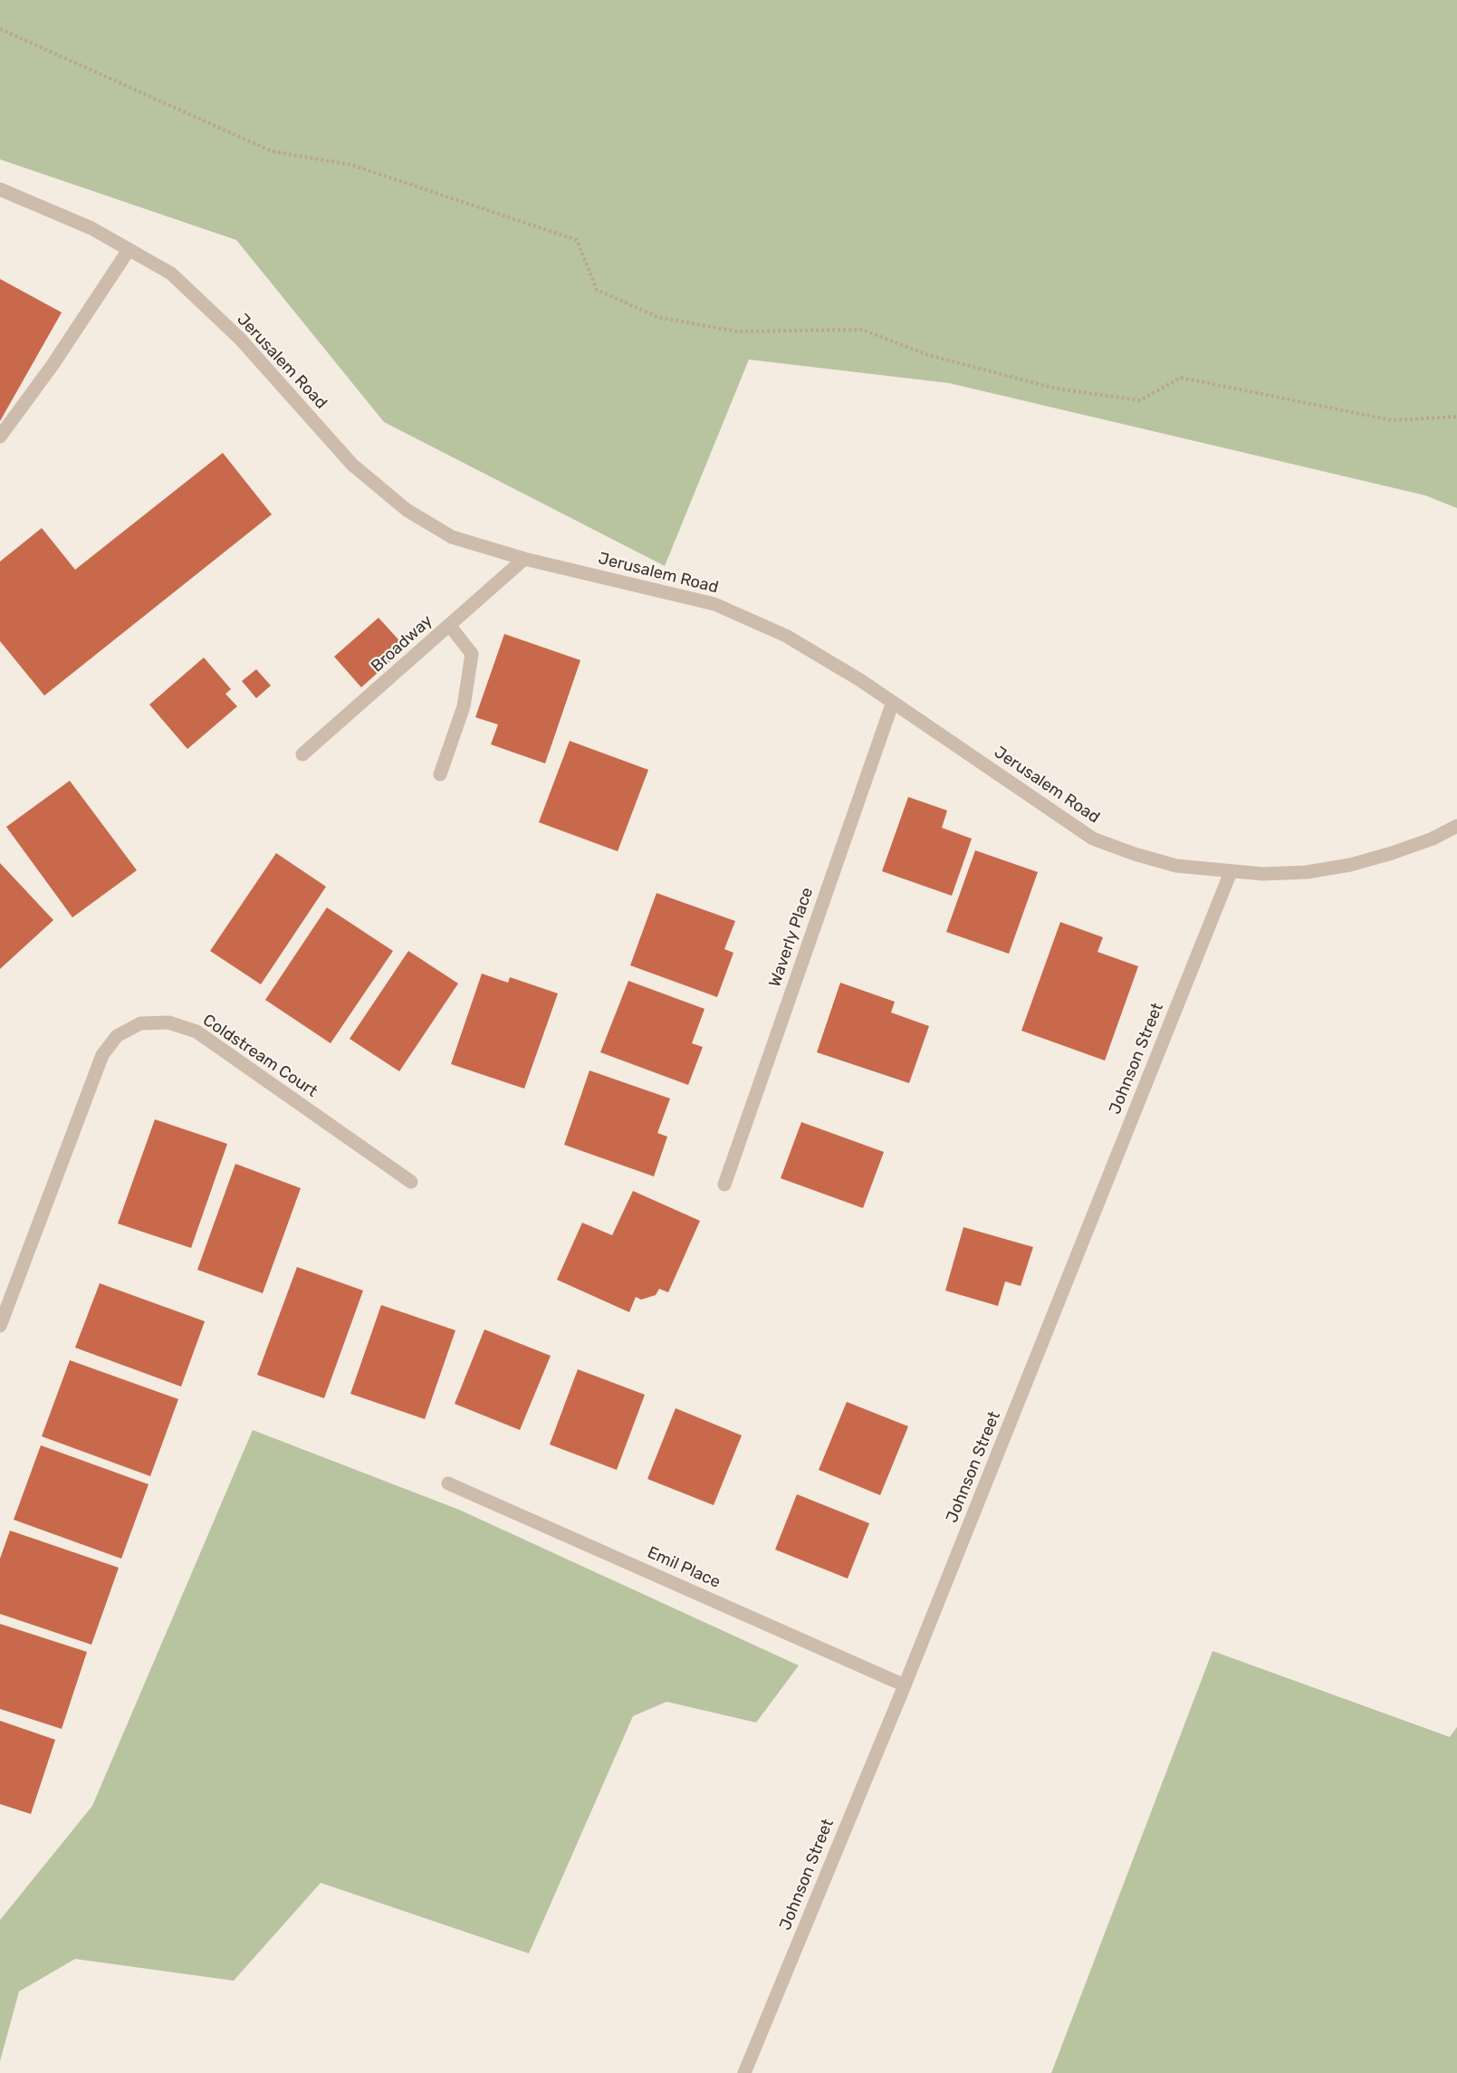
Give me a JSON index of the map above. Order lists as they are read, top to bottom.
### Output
{
  "streets": {
    "street": [
      "Jerusalem Road",
      "Broadway",
      "Waverly Place",
      "Coldstream Court",
      "Johnson Street",
      "Emil Place"
    ]
  },
  "crossings": [
    ["Jerusalem Road", "Broadway"],
    ["Jerusalem Road", "Waverly Place"],
    ["Jerusalem Road", "Johnson Street"],
    ["Johnson Street", "Emil Place"]
  ]
}
